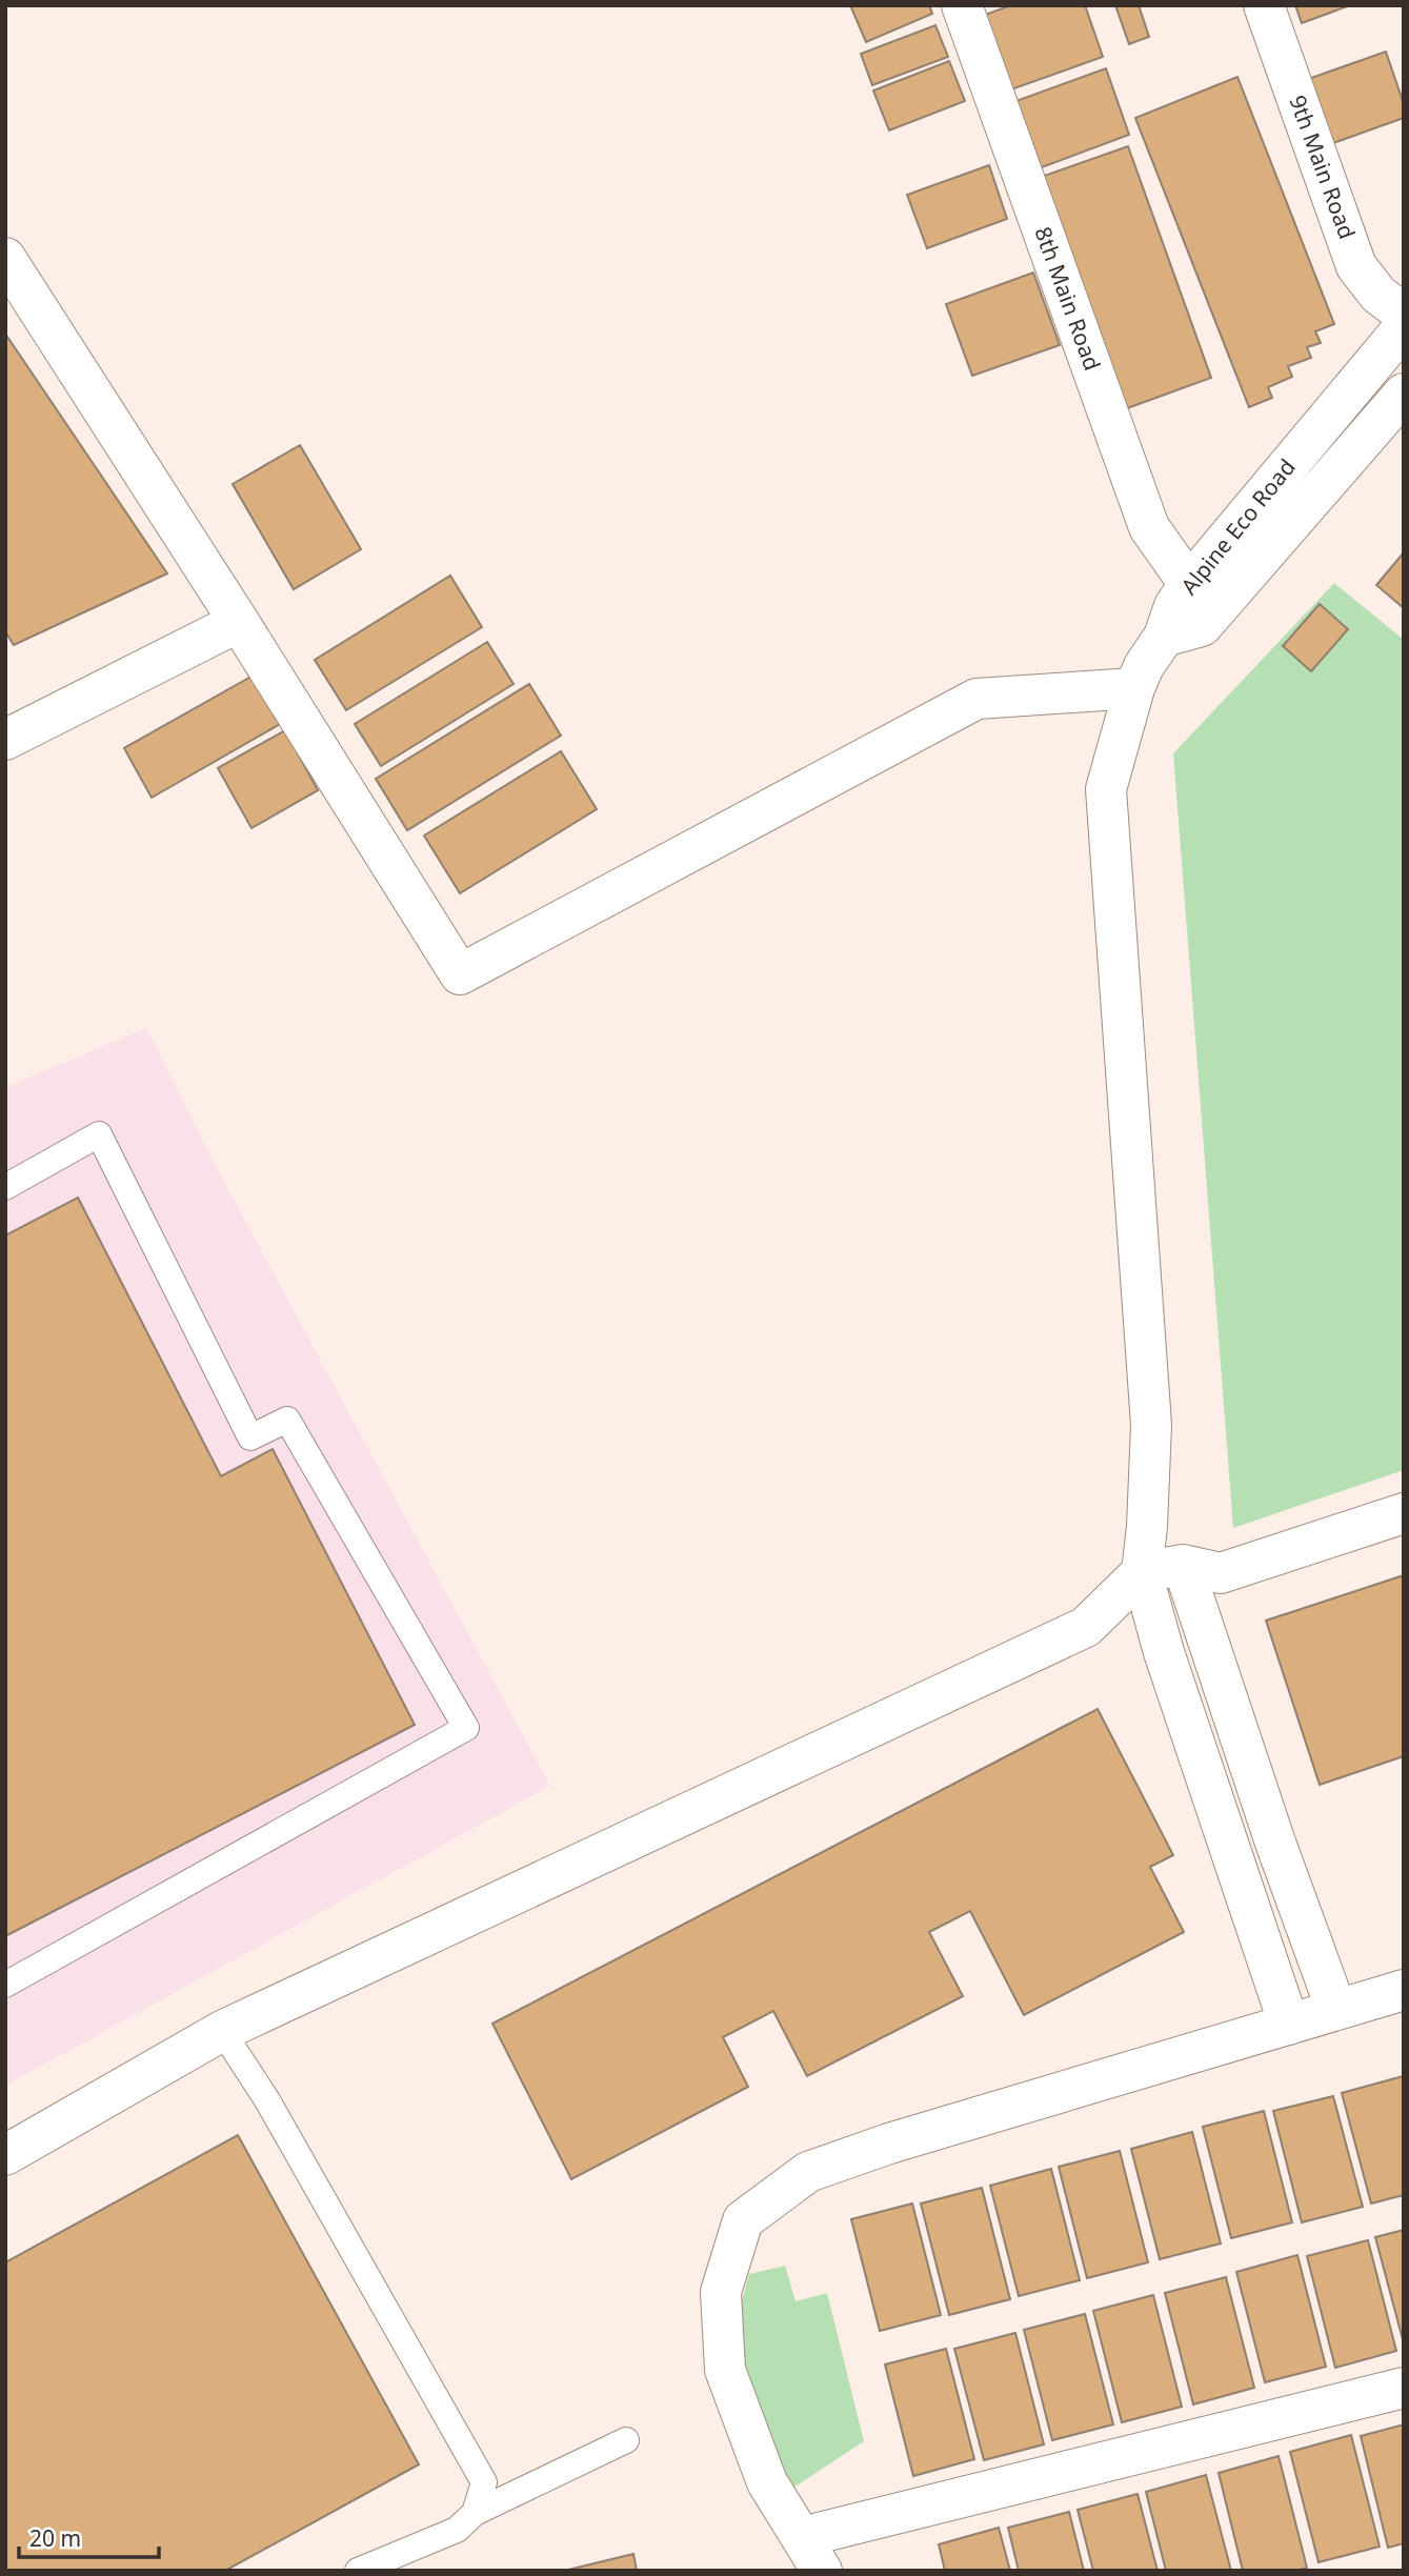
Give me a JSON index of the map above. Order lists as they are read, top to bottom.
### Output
{
  "streets": {
    "street": ["9th Main Road", "8th Main Road", "Alpine Eco Road"]
  },
  "crossings": [
    ["8th Main Road", "Alpine Eco Road"]
  ],
  "scale_bar": "20 m"
}
